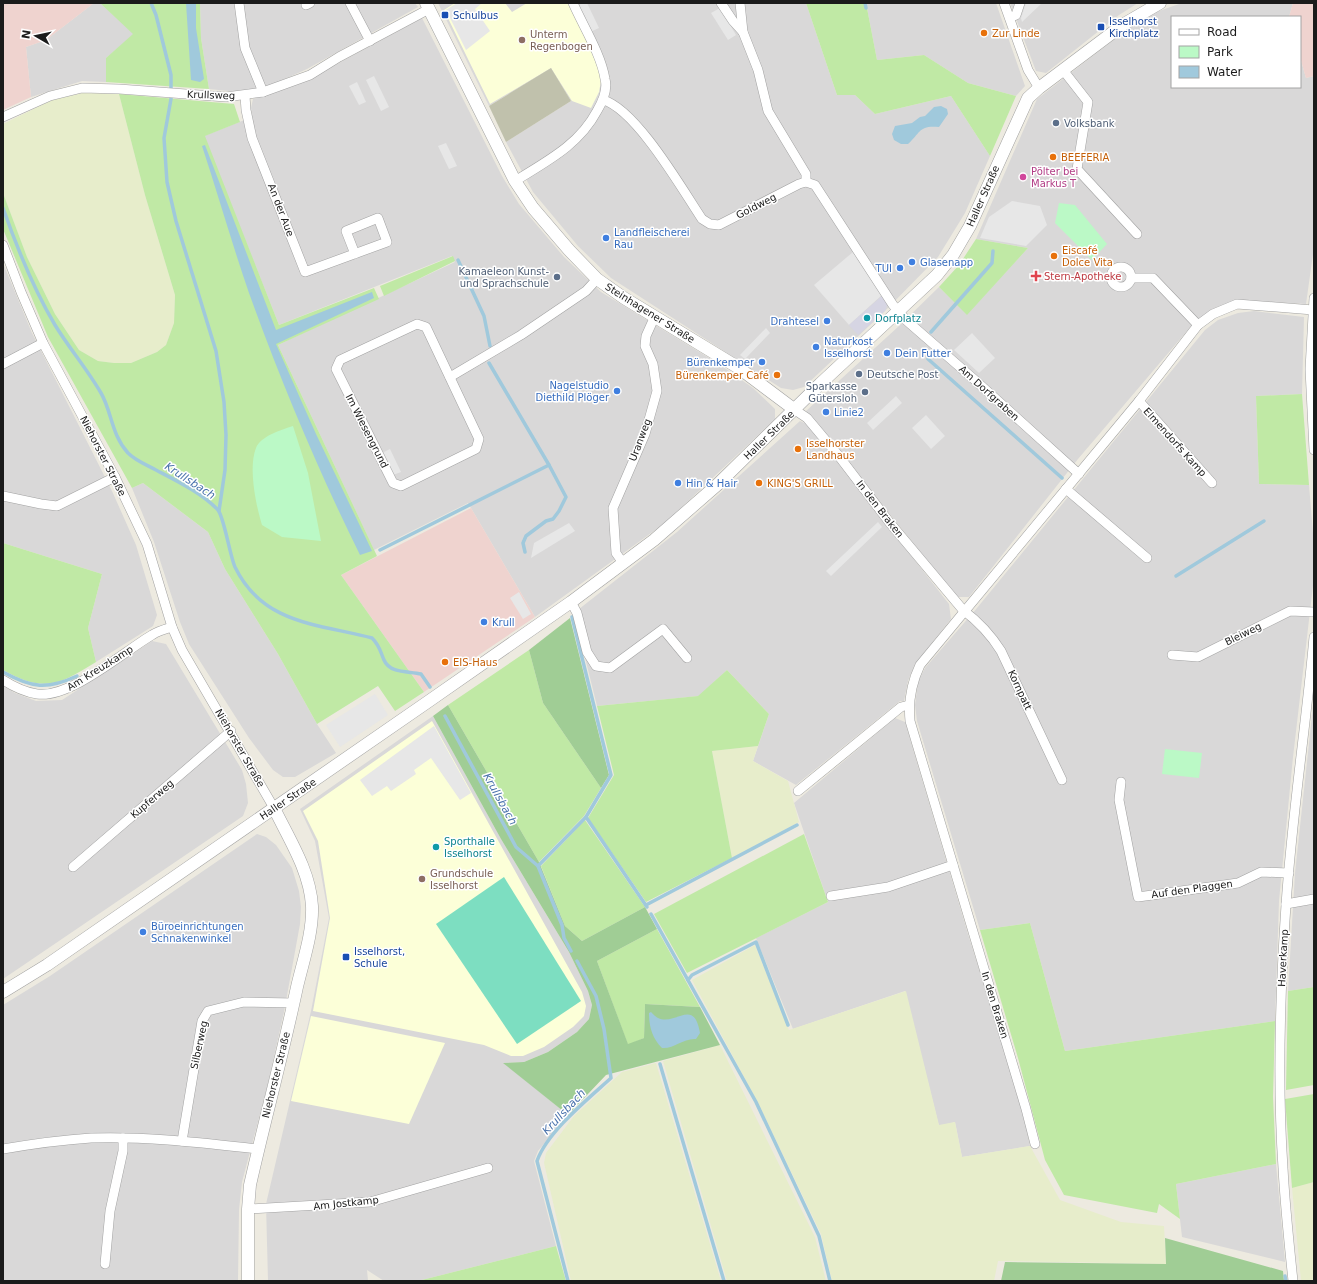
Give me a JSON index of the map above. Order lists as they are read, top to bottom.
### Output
{
  "streets": {
    "street": [
      "Krullsweg",
      "Haller Straße",
      "Goldweg",
      "An der Aue",
      "Steinhagener Straße",
      "Am Dorfgraben",
      "Im Wiesengrund",
      "Uranweg",
      "Elmendorfs Kamp",
      "Niehorster Straße",
      "In den Braken",
      "Bleiweg",
      "Am Kreuzkamp",
      "Kornpatt",
      "Kupferweg",
      "Auf den Plaggen",
      "Haverkamp",
      "Silberweg",
      "Am Jostkamp"
    ]
  },
  "crossings": [
    ["Krullsweg", "An der Aue"],
    ["Krullsweg", "Steinhagener Straße"],
    ["Haller Straße", "Steinhagener Straße"],
    ["Haller Straße", "Am Dorfgraben"],
    ["Haller Straße", "Uranweg"],
    ["Haller Straße", "Niehorster Straße"],
    ["Haller Straße", "In den Braken"],
    ["Steinhagener Straße", "Uranweg"],
    ["Steinhagener Straße", "In den Braken"],
    ["Am Dorfgraben", "Elmendorfs Kamp"],
    ["Am Dorfgraben", "In den Braken"],
    ["Elmendorfs Kamp", "In den Braken"],
    ["Niehorster Straße", "Am Kreuzkamp"],
    ["Niehorster Straße", "Kupferweg"],
    ["Niehorster Straße", "Silberweg"],
    ["Niehorster Straße", "Am Jostkamp"],
    ["In den Braken", "Kornpatt"],
    ["Auf den Plaggen", "Haverkamp"]
  ],
  "water": ["Krullsbach"],
  "places": {
    "transit": ["Schulbus", "Isselhorst Kirchplatz", "Isselhorst, Schule"],
    "other": [
      "Zur Linde",
      "Unterm Regenbogen",
      "Volksbank",
      "BEEFERIA",
      "Pölter bei Markus T",
      "Landfleischerei Rau",
      "Eiscafé Dolce Vita",
      "Glasenapp",
      "TUI",
      "Kamaeleon Kunst- und Sprachschule",
      "Dorfplatz",
      "Drahtesel",
      "Naturkost Isselhorst",
      "Dein Futter",
      "Bürenkemper",
      "Deutsche Post",
      "Bürenkemper Café",
      "Nagelstudio Diethild Plöger",
      "Sparkasse Gütersloh",
      "Linie2",
      "Isselhorster Landhaus",
      "Hin & Hair",
      "KING'S GRILL",
      "Krull",
      "EIS-Haus",
      "Sporthalle Isselhorst",
      "Grundschule Isselhorst",
      "Büroeinrichtungen Schnakenwinkel"
    ],
    "health": ["Stern-Apotheke"]
  },
  "legend": ["Road", "Park", "Water"],
  "north": "left"
}
